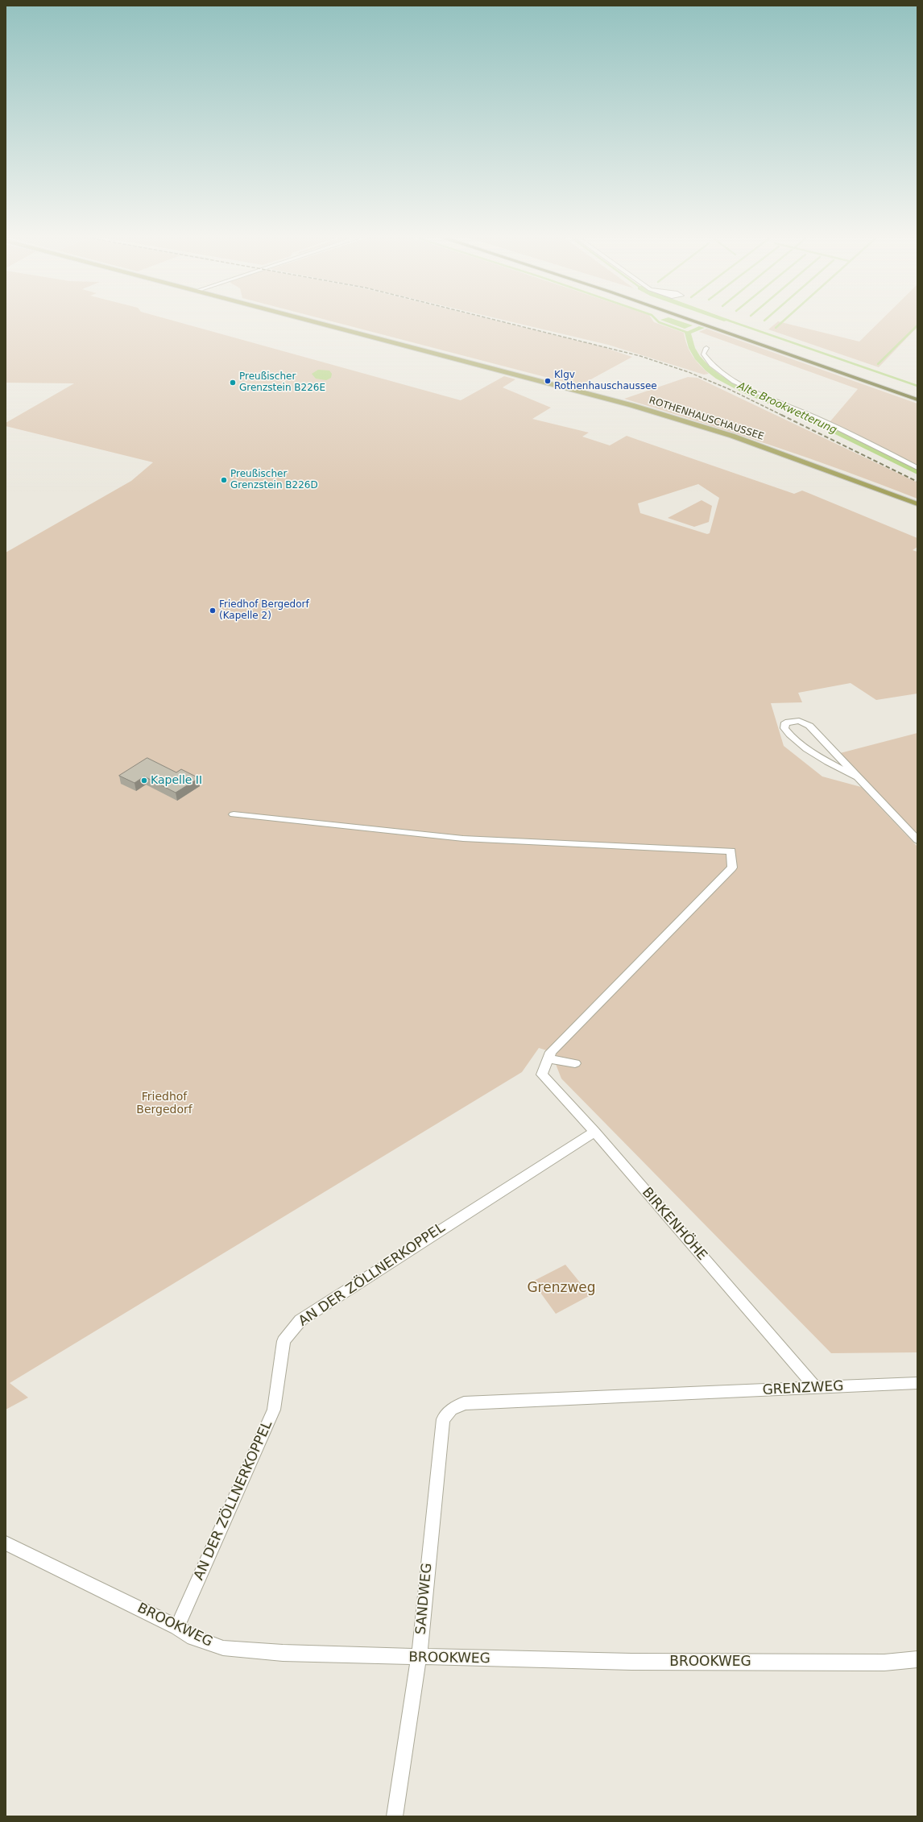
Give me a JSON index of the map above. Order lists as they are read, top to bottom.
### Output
{
  "streets": {
    "main road": ["ROTHENHAUSCHAUSSEE"],
    "street": [
      "BIRKENHÖHE",
      "AN DER ZÖLLNERKOPPEL",
      "GRENZWEG",
      "SANDWEG",
      "BROOKWEG"
    ]
  },
  "crossings": [
    ["BIRKENHÖHE", "AN DER ZÖLLNERKOPPEL"],
    ["BIRKENHÖHE", "GRENZWEG"],
    ["AN DER ZÖLLNERKOPPEL", "BROOKWEG"],
    ["GRENZWEG", "SANDWEG"],
    ["SANDWEG", "BROOKWEG"]
  ],
  "water": ["Alte Brookwetterung"],
  "parks": ["Friedhof Bergedorf", "Grenzweg"],
  "places": [
    "Klgv Rothenhauschaussee",
    "Preußischer Grenzstein B226E",
    "Preußischer Grenzstein B226D",
    "Friedhof Bergedorf (Kapelle 2)",
    "Kapelle II"
  ]
}
